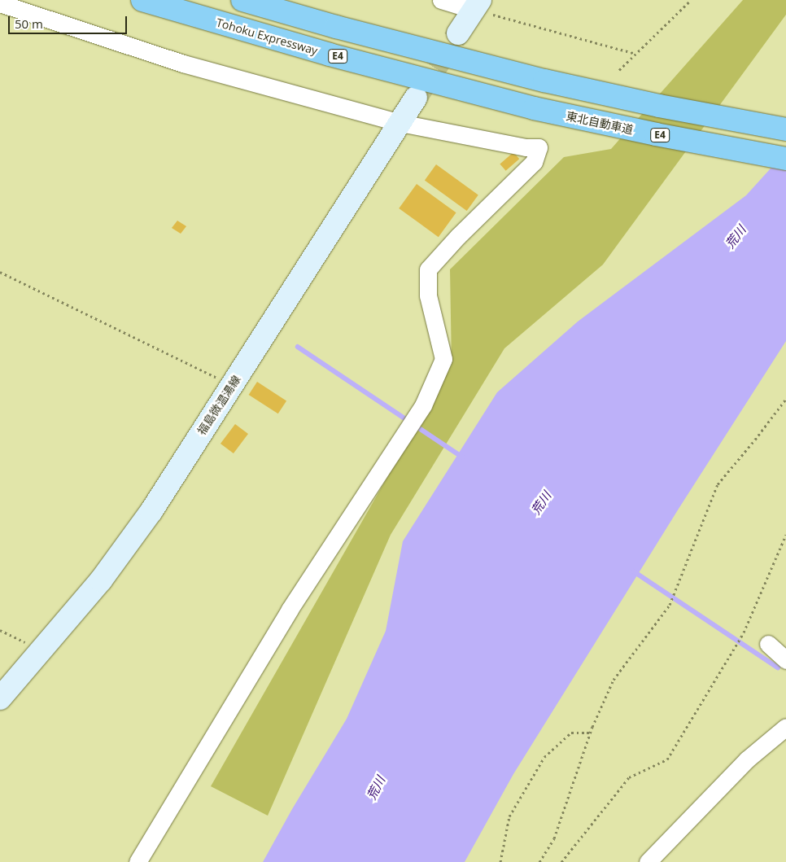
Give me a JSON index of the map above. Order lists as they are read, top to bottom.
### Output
{
  "streets": {
    "highway": ["Tohoku Expressway", "E4", "東北自動車道"],
    "main road": ["福島微温湯線"]
  },
  "crossings": [
    ["Tohoku Expressway", "東北自動車道"]
  ],
  "water": ["荒川"],
  "scale_bar": "50 m"
}
